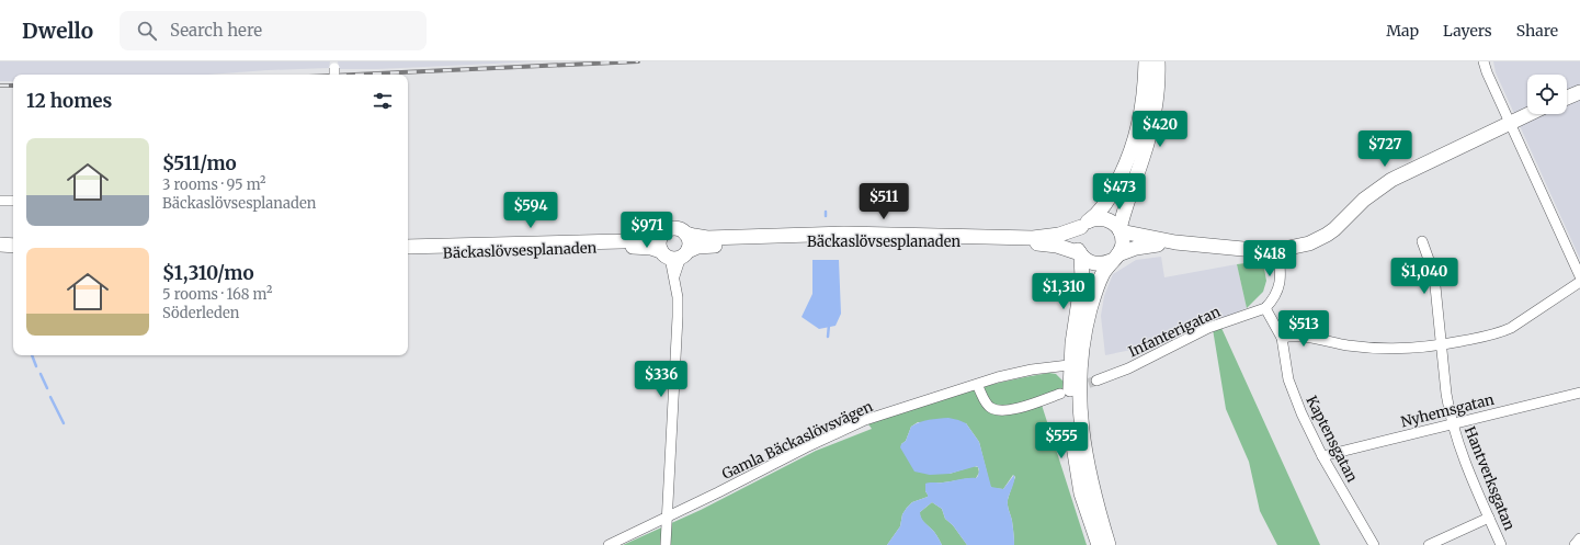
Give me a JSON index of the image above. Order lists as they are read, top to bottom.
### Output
{
  "streets": {
    "street": [
      "Bäckaslövsesplanaden",
      "Infanterigatan",
      "Nyhemsgatan",
      "Kaptensgatan",
      "Gamla Bäckaslövsvägen",
      "Hantverksgatan"
    ]
  },
  "crossings": [
    ["Infanterigatan", "Kaptensgatan"],
    ["Nyhemsgatan", "Kaptensgatan"],
    ["Nyhemsgatan", "Hantverksgatan"]
  ],
  "page": {
    "header": "Dwello",
    "search": "Search here",
    "nav": ["Map", "Layers", "Share"],
    "heading": "12 homes",
    "price": [
      "$420",
      "$727",
      "$473",
      "$511",
      "$594",
      "$971",
      "$418",
      "$1,040",
      "$1,310",
      "$513",
      "$336",
      "$555"
    ],
    "list": [
      {
        "name": "$511/mo",
        "note": "3 rooms · 95 m² · Bäckaslövsesplanaden"
      },
      {
        "name": "$1,310/mo",
        "note": "5 rooms · 168 m² · Söderleden"
      }
    ]
  }
}
